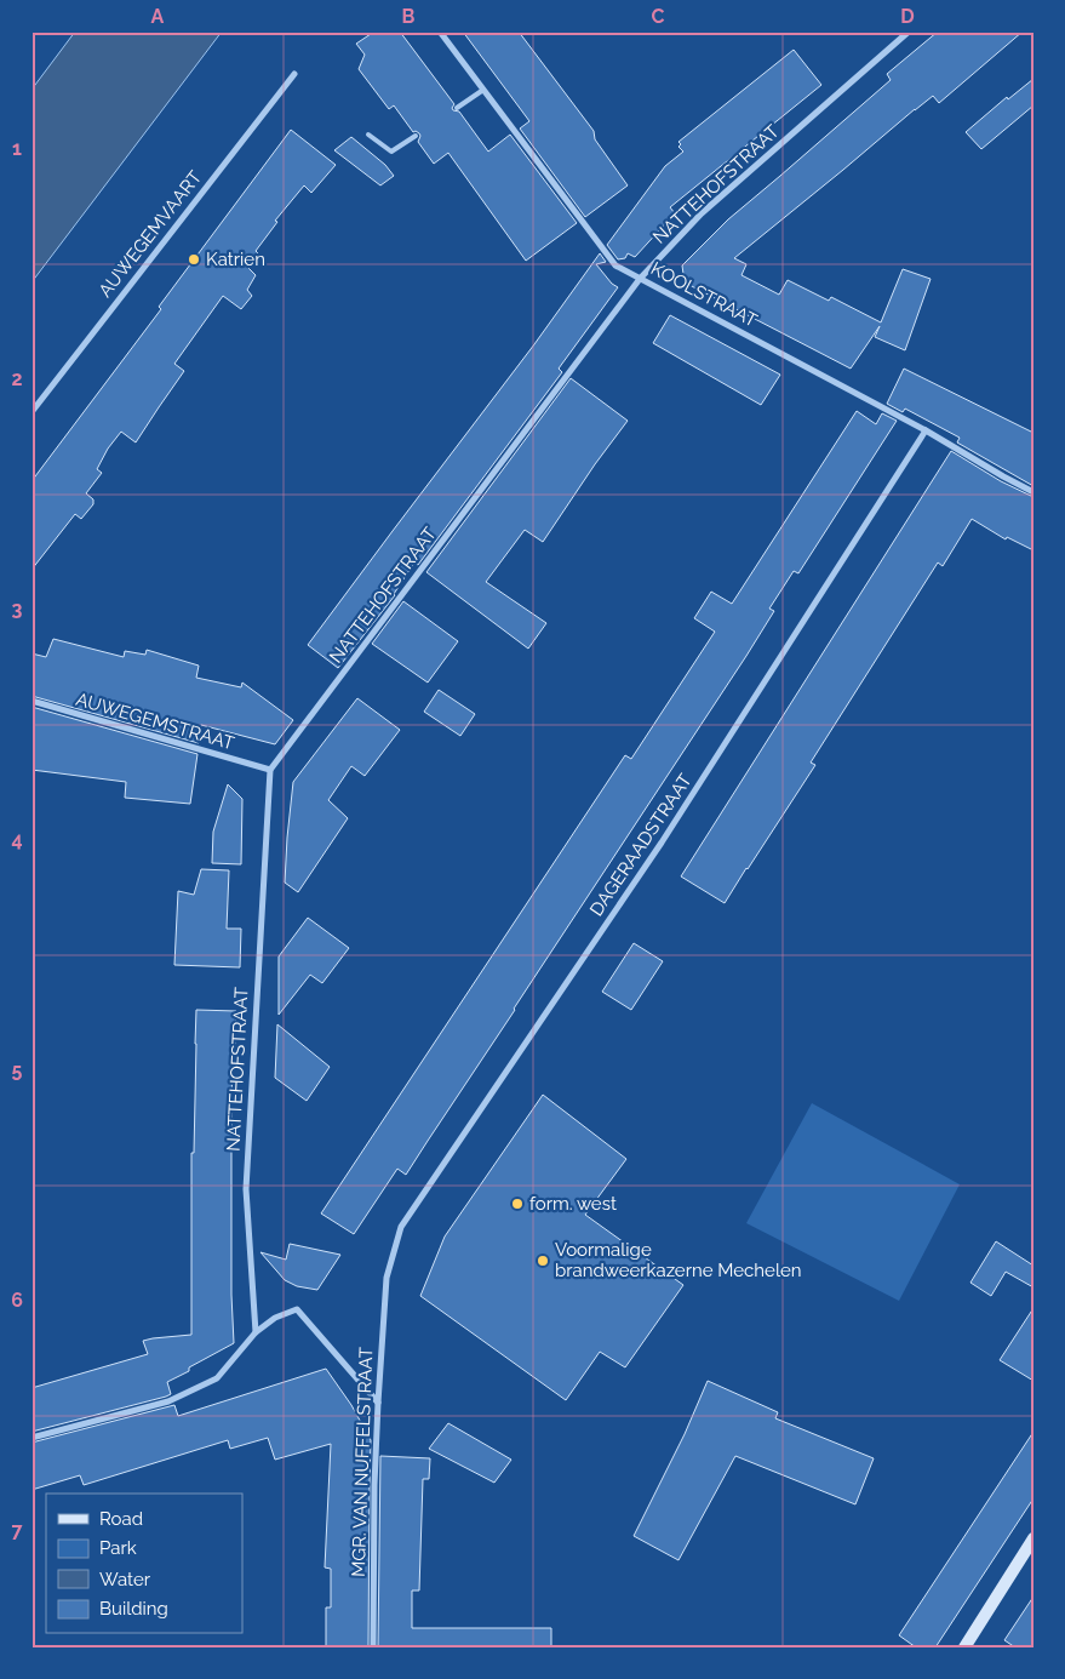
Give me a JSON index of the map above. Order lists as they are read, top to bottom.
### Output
{
  "streets": {
    "street": [
      "NATTEHOFSTRAAT",
      "AUWEGEMVAART",
      "KOOLSTRAAT",
      "AUWEGEMSTRAAT",
      "DAGERAADSTRAAT",
      "MGR. VAN NUFFELSTRAAT"
    ]
  },
  "crossings": [
    ["NATTEHOFSTRAAT", "KOOLSTRAAT"],
    ["NATTEHOFSTRAAT", "AUWEGEMSTRAAT"],
    ["KOOLSTRAAT", "DAGERAADSTRAAT"],
    ["DAGERAADSTRAAT", "MGR. VAN NUFFELSTRAAT"]
  ],
  "places": ["Katrien", "form. west", "Voormalige brandweerkazerne Mechelen"],
  "legend": [
    "Road",
    "Park",
    "Water",
    "Building"
  ],
  "grid": {
    "columns": [
      "A",
      "B",
      "C",
      "D"
    ],
    "rows": [
      "1",
      "2",
      "3",
      "4",
      "5",
      "6",
      "7"
    ]
  }
}
